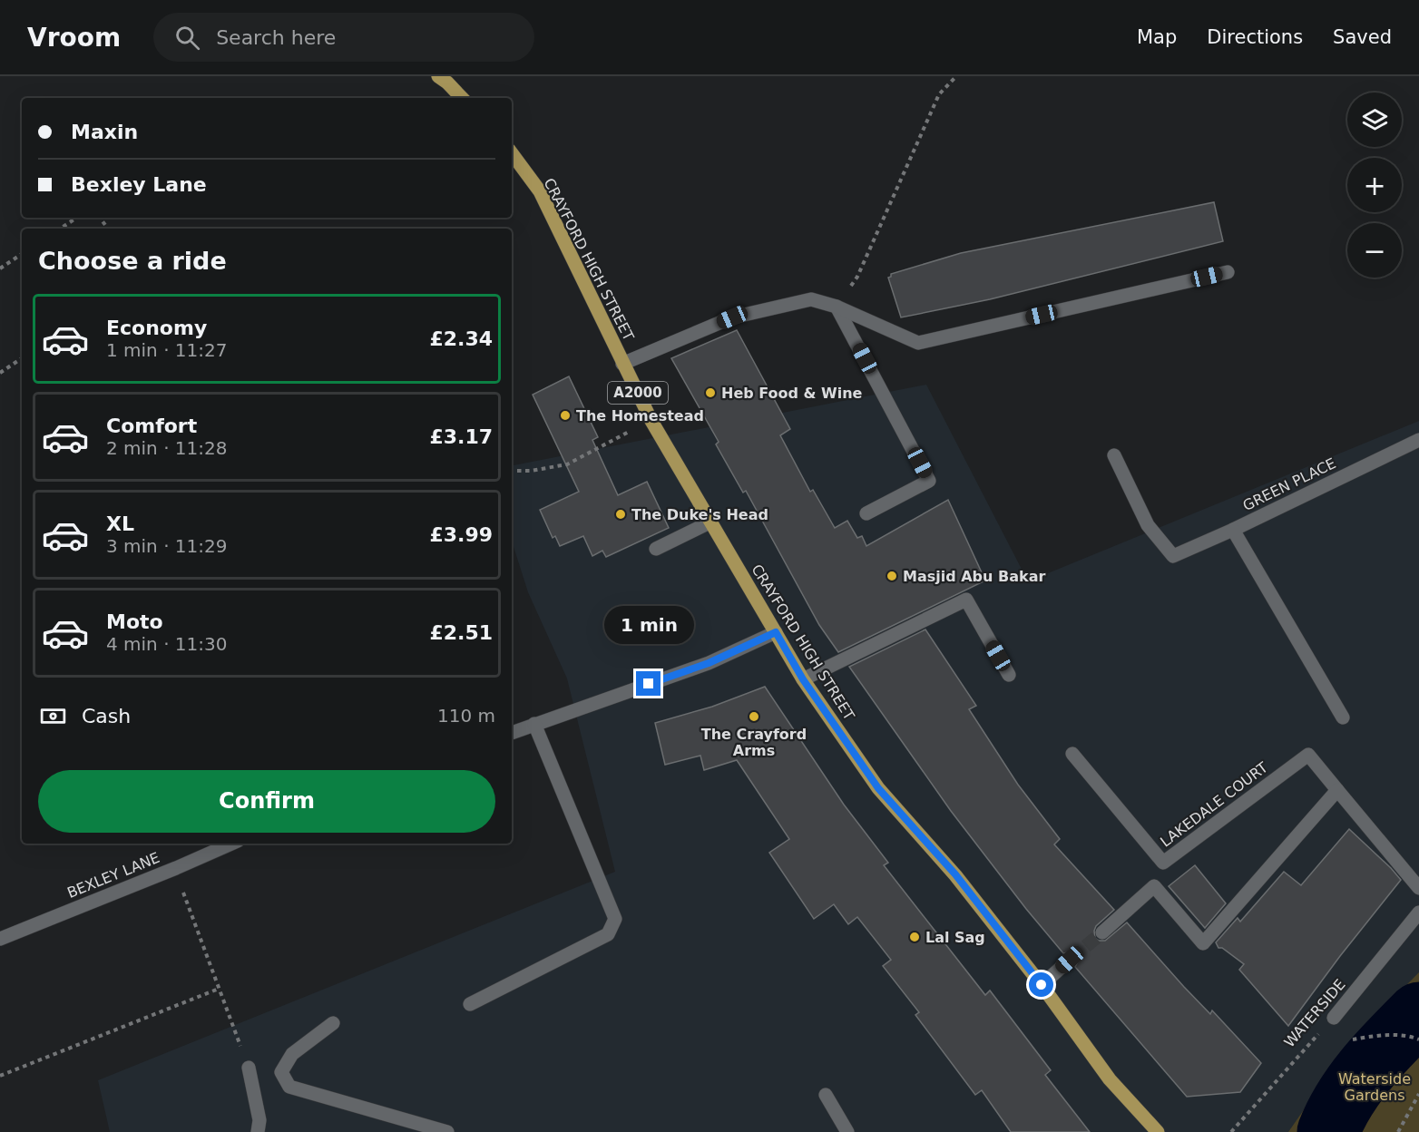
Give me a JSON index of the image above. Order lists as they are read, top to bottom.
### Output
{
  "streets": {
    "main road": ["CRAYFORD HIGH STREET", "A2000"],
    "street": [
      "GREEN PLACE",
      "LAKEDALE COURT",
      "BEXLEY LANE",
      "WATERSIDE"
    ]
  },
  "parks": ["Waterside Gardens"],
  "places": [
    "Heb Food & Wine",
    "The Homestead",
    "The Duke's Head",
    "Masjid Abu Bakar",
    "The Crayford Arms",
    "Lal Sag"
  ],
  "page": {
    "header": "Vroom",
    "search": "Search here",
    "nav": ["Map", "Directions", "Saved"],
    "map_buttons": ["+", "−"],
    "banner": ["Maxin", "Bexley Lane"],
    "heading": "Choose a ride",
    "list": [
      {
        "name": "Economy",
        "note": "1 min · 11:27",
        "value": "£2.34"
      },
      {
        "name": "Comfort",
        "note": "2 min · 11:28",
        "value": "£3.17"
      },
      {
        "name": "XL",
        "note": "3 min · 11:29",
        "value": "£3.99"
      },
      {
        "name": "Moto",
        "note": "4 min · 11:30",
        "value": "£2.51"
      }
    ],
    "bubble": "1 min",
    "pay": ["Cash", "110 m"],
    "buttons": "Confirm"
  }
}
